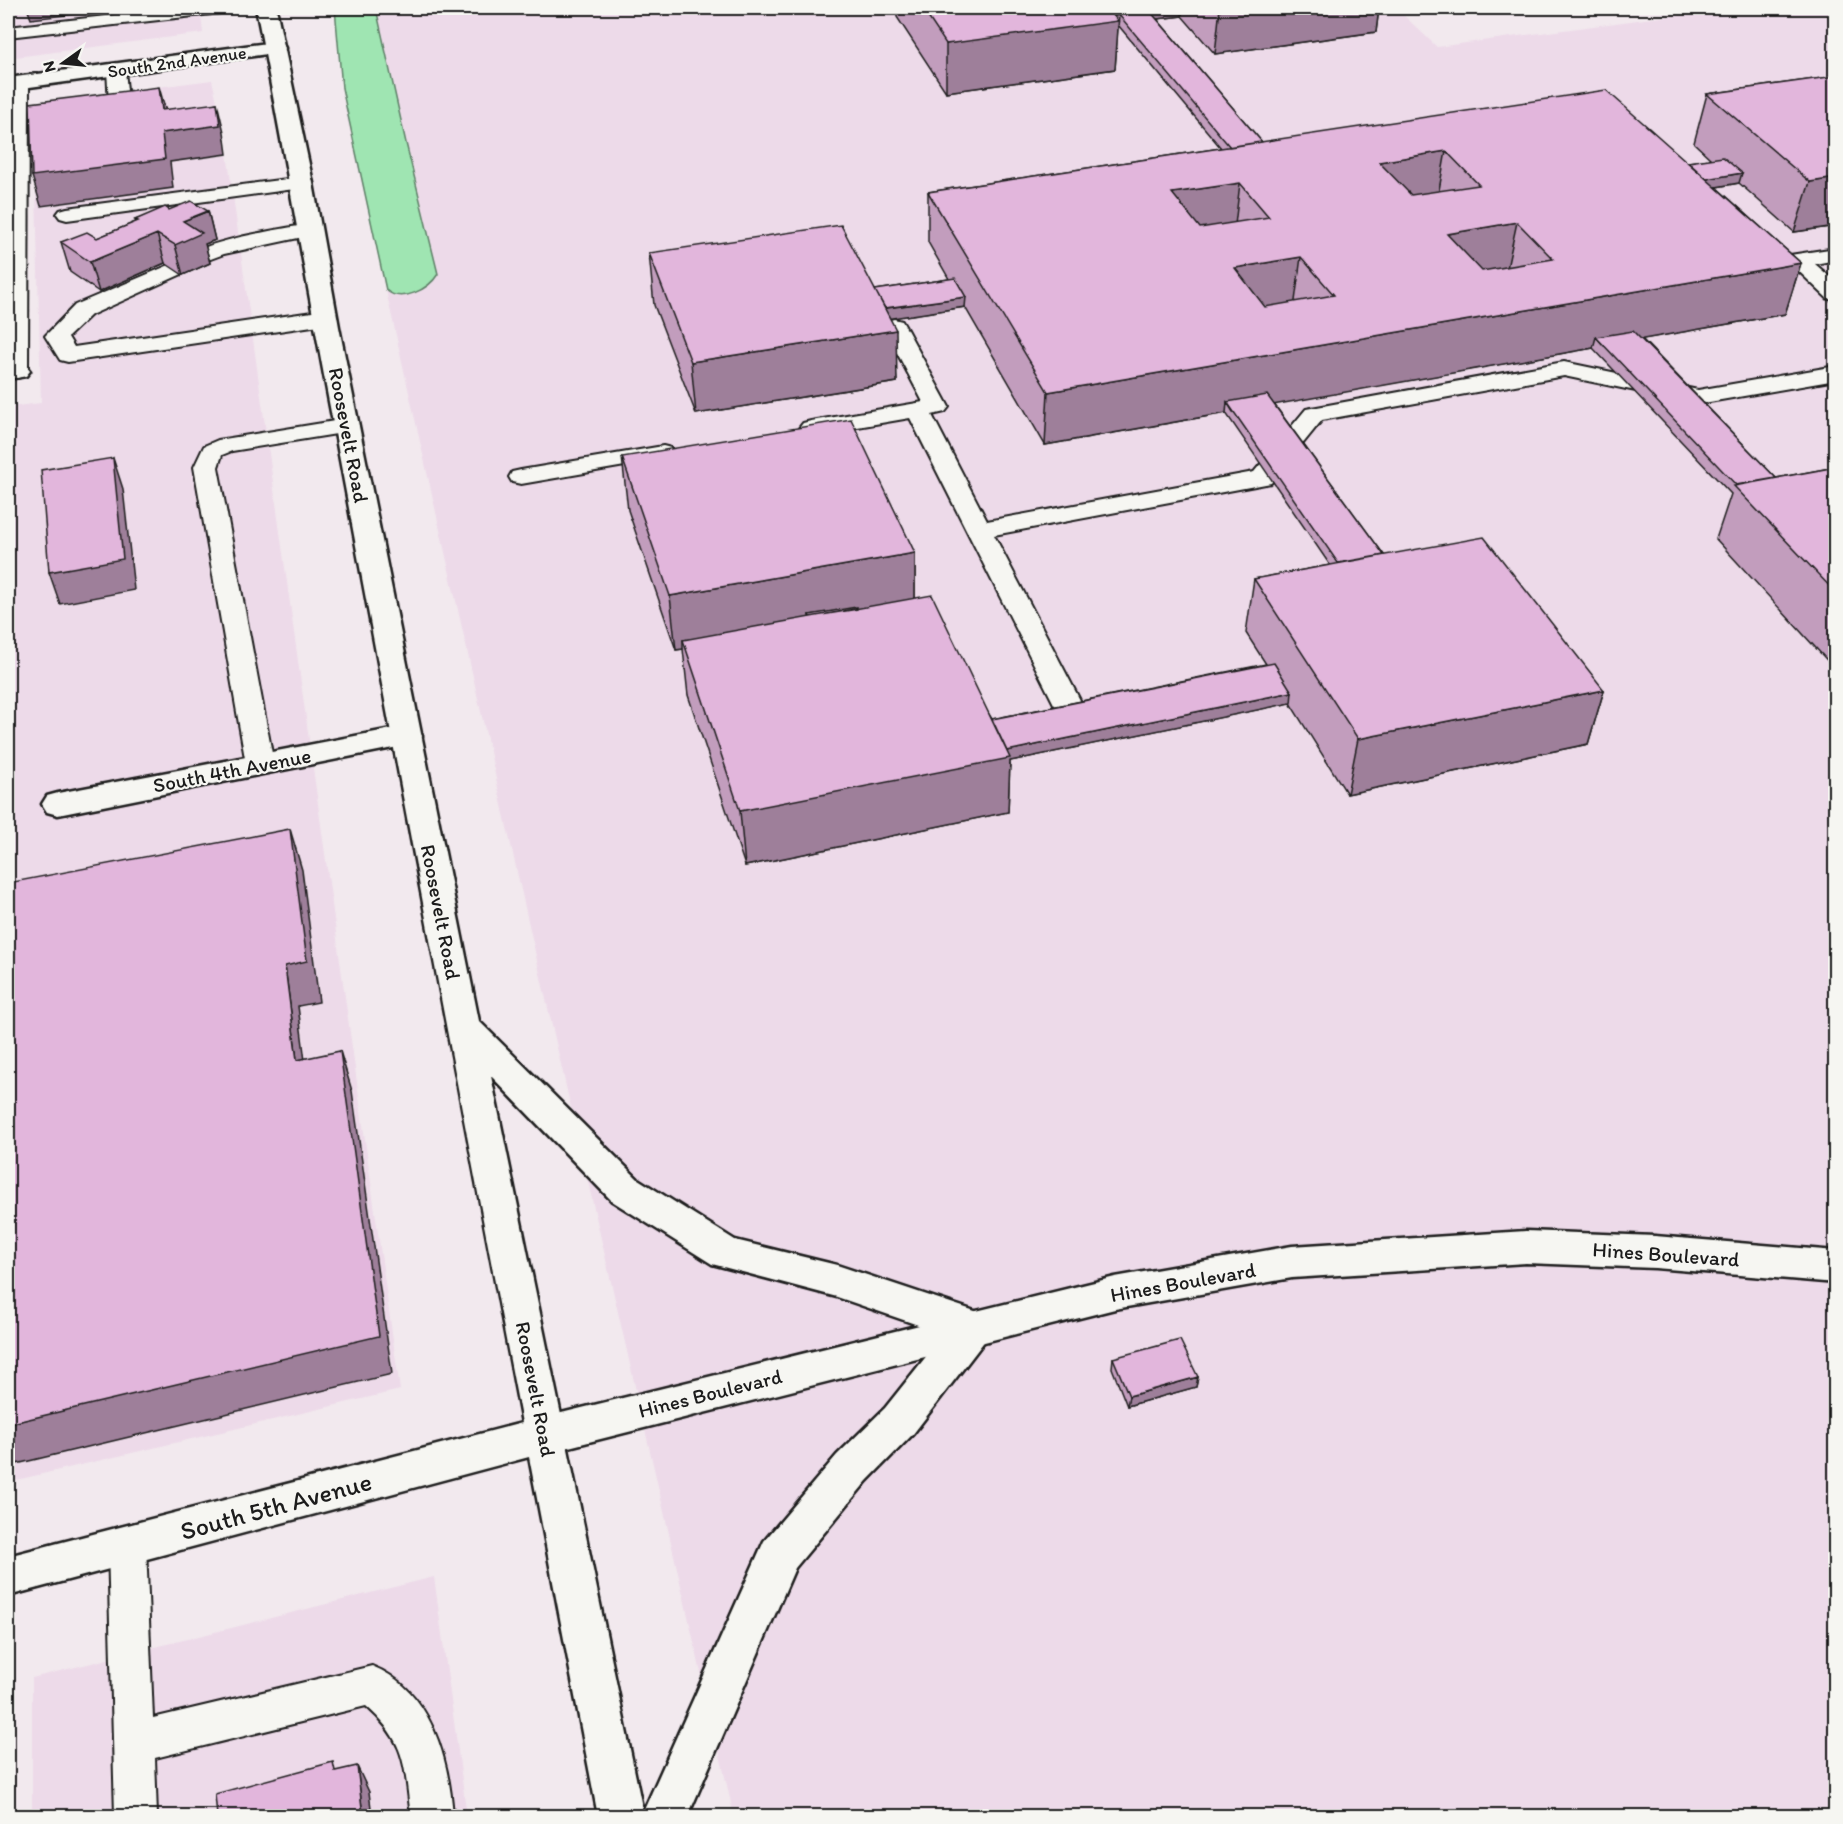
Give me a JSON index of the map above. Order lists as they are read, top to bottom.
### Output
{
  "streets": {
    "main road": [
      "South 2nd Avenue",
      "Roosevelt Road",
      "South 4th Avenue",
      "Hines Boulevard",
      "South 5th Avenue"
    ]
  },
  "crossings": [
    ["South 2nd Avenue", "Roosevelt Road"],
    ["Roosevelt Road", "South 4th Avenue"],
    ["Roosevelt Road", "Hines Boulevard"],
    ["Roosevelt Road", "South 5th Avenue"],
    ["Hines Boulevard", "South 5th Avenue"]
  ],
  "north": "left"
}
